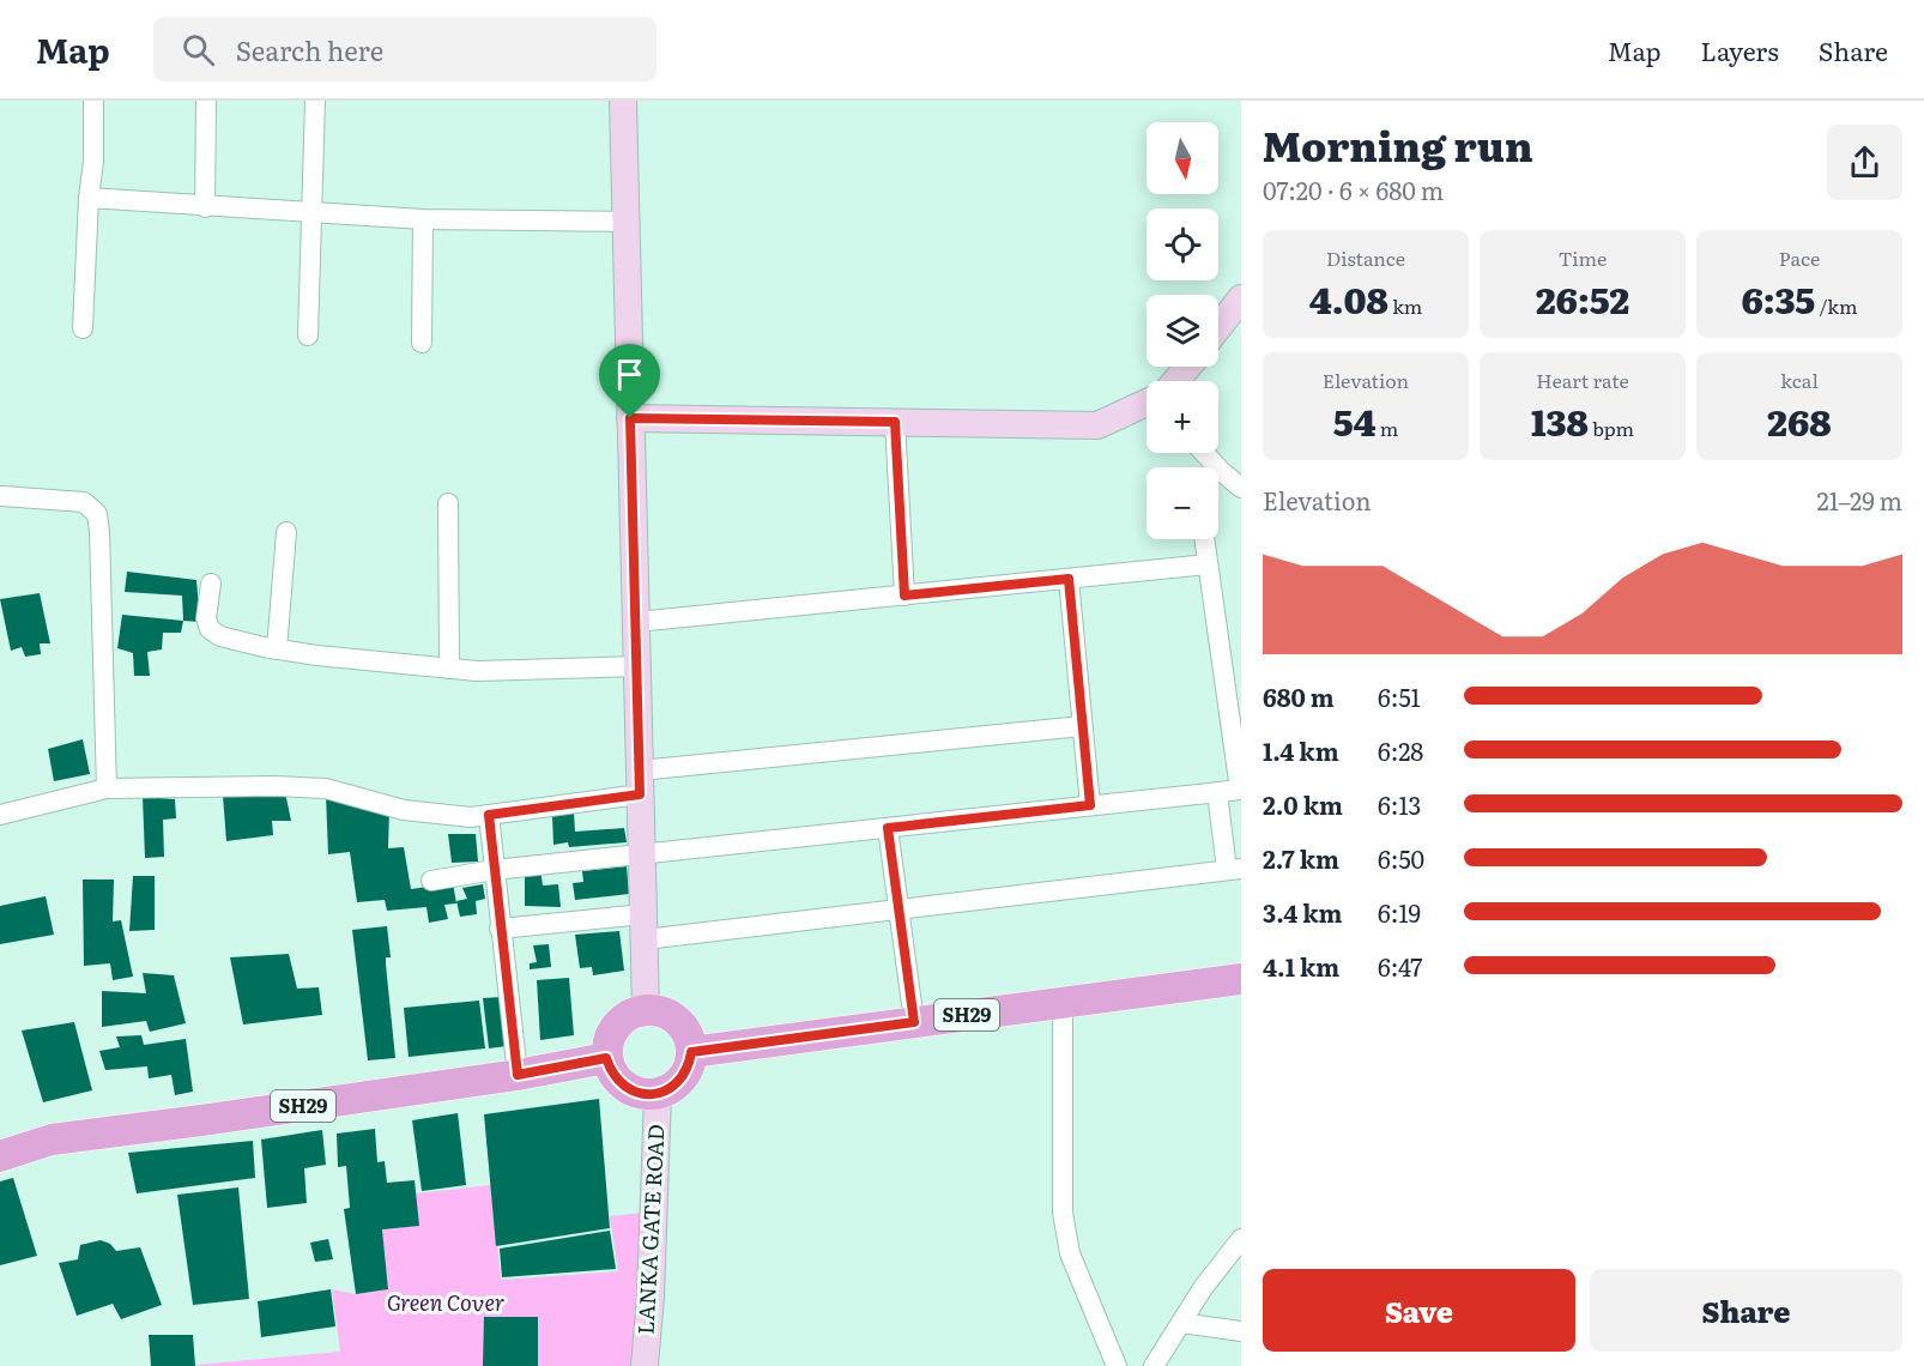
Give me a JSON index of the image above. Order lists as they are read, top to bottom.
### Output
{
  "streets": {
    "main road": ["SH29"],
    "street": ["LANKA GATE ROAD"]
  },
  "crossings": [
    ["SH29", "LANKA GATE ROAD"]
  ],
  "parks": ["Green Cover"],
  "north": "bottom",
  "page": {
    "header": "Map",
    "search": "Search here",
    "nav": ["Map", "Layers", "Share"],
    "heading": ["Morning run", "07:20 · 6 × 680 m"],
    "map_buttons": ["+", "−"],
    "stats": [
      ["Distance", "4.08 km"],
      ["Time", "26:52"],
      ["Pace", "6:35 /km"],
      ["Elevation", "54 m"],
      ["Heart rate", "138 bpm"],
      ["kcal", "268"]
    ],
    "chart": ["Elevation", "21–29 m"],
    "list": [
      {
        "name": "680 m",
        "note": "6:51"
      },
      {
        "name": "1.4 km",
        "note": "6:28"
      },
      {
        "name": "2.0 km",
        "note": "6:13"
      },
      {
        "name": "2.7 km",
        "note": "6:50"
      },
      {
        "name": "3.4 km",
        "note": "6:19"
      },
      {
        "name": "4.1 km",
        "note": "6:47"
      }
    ],
    "buttons": ["Save", "Share"]
  }
}
